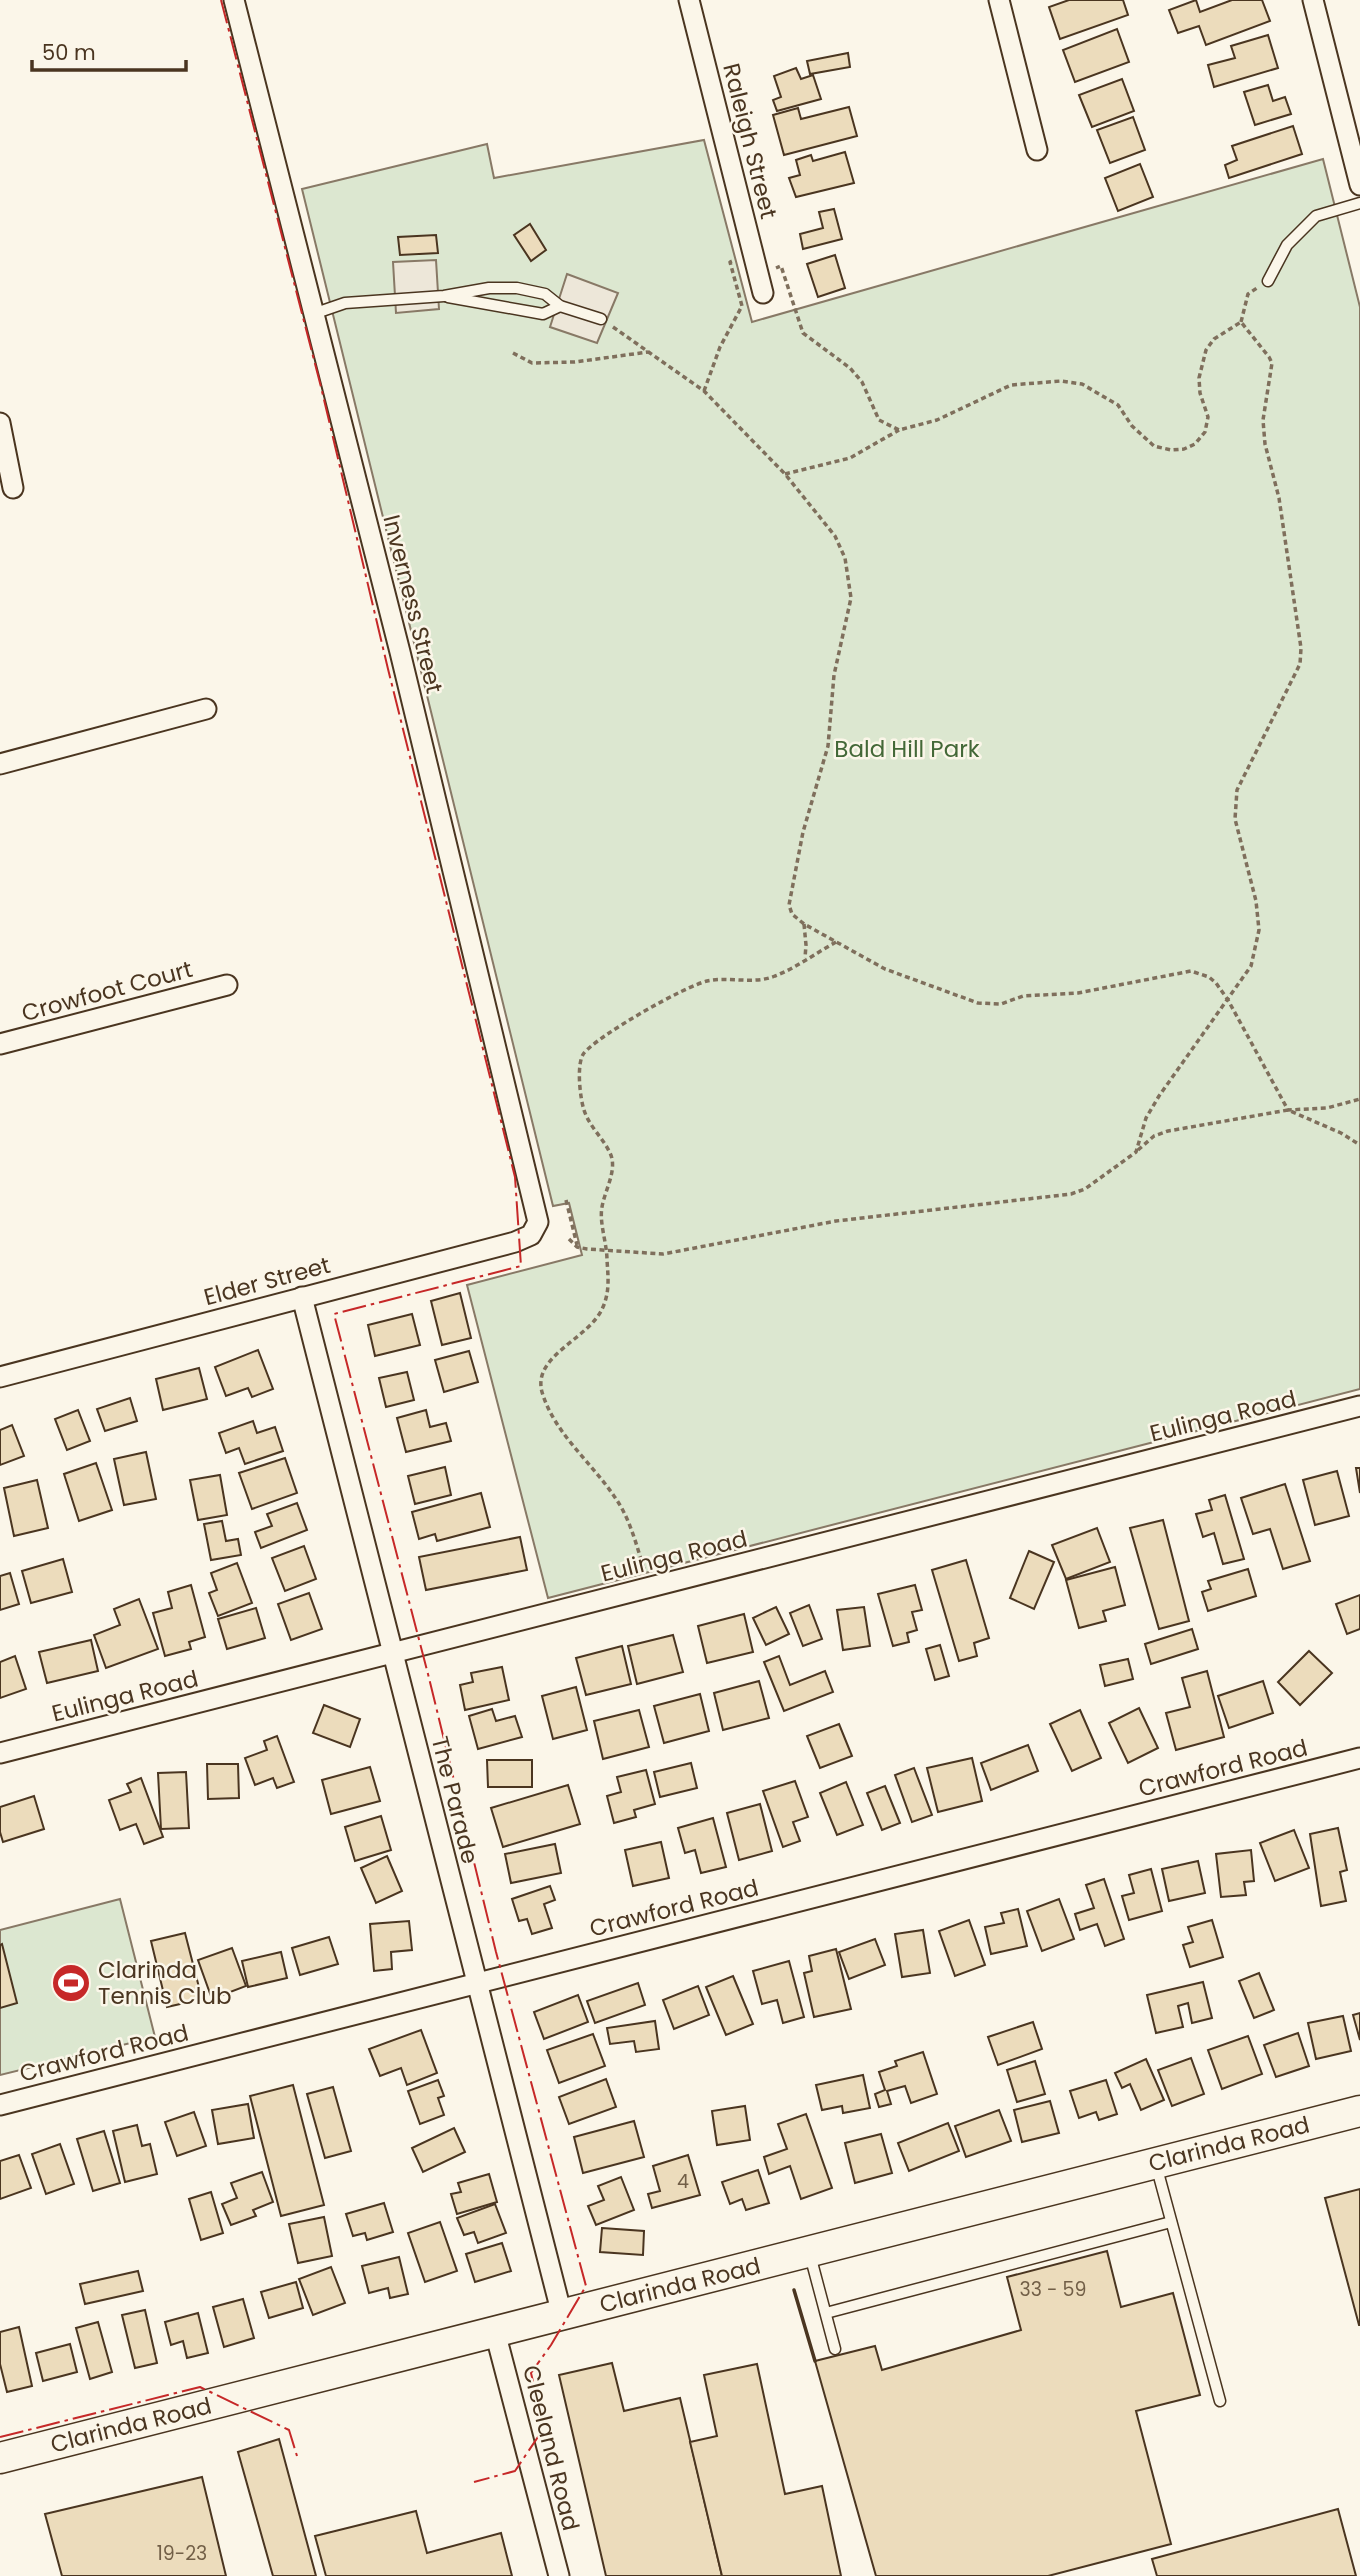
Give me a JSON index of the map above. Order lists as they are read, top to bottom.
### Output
{
  "streets": {
    "main road": ["Clarinda Road"],
    "street": [
      "Raleigh Street",
      "Inverness Street",
      "Crowfoot Court",
      "Elder Street",
      "Eulinga Road",
      "Crawford Road",
      "The Parade",
      "Cleeland Road"
    ]
  },
  "crossings": [
    ["Inverness Street", "Elder Street"],
    ["Elder Street", "The Parade"],
    ["Eulinga Road", "The Parade"],
    ["Crawford Road", "The Parade"],
    ["The Parade", "Clarinda Road"],
    ["Clarinda Road", "Cleeland Road"]
  ],
  "parks": ["Bald Hill Park"],
  "places": {
    "sports": ["Clarinda Tennis Club"]
  },
  "house_numbers": ["4", "33 - 59", "19-23"],
  "scale_bar": "50 m"
}
